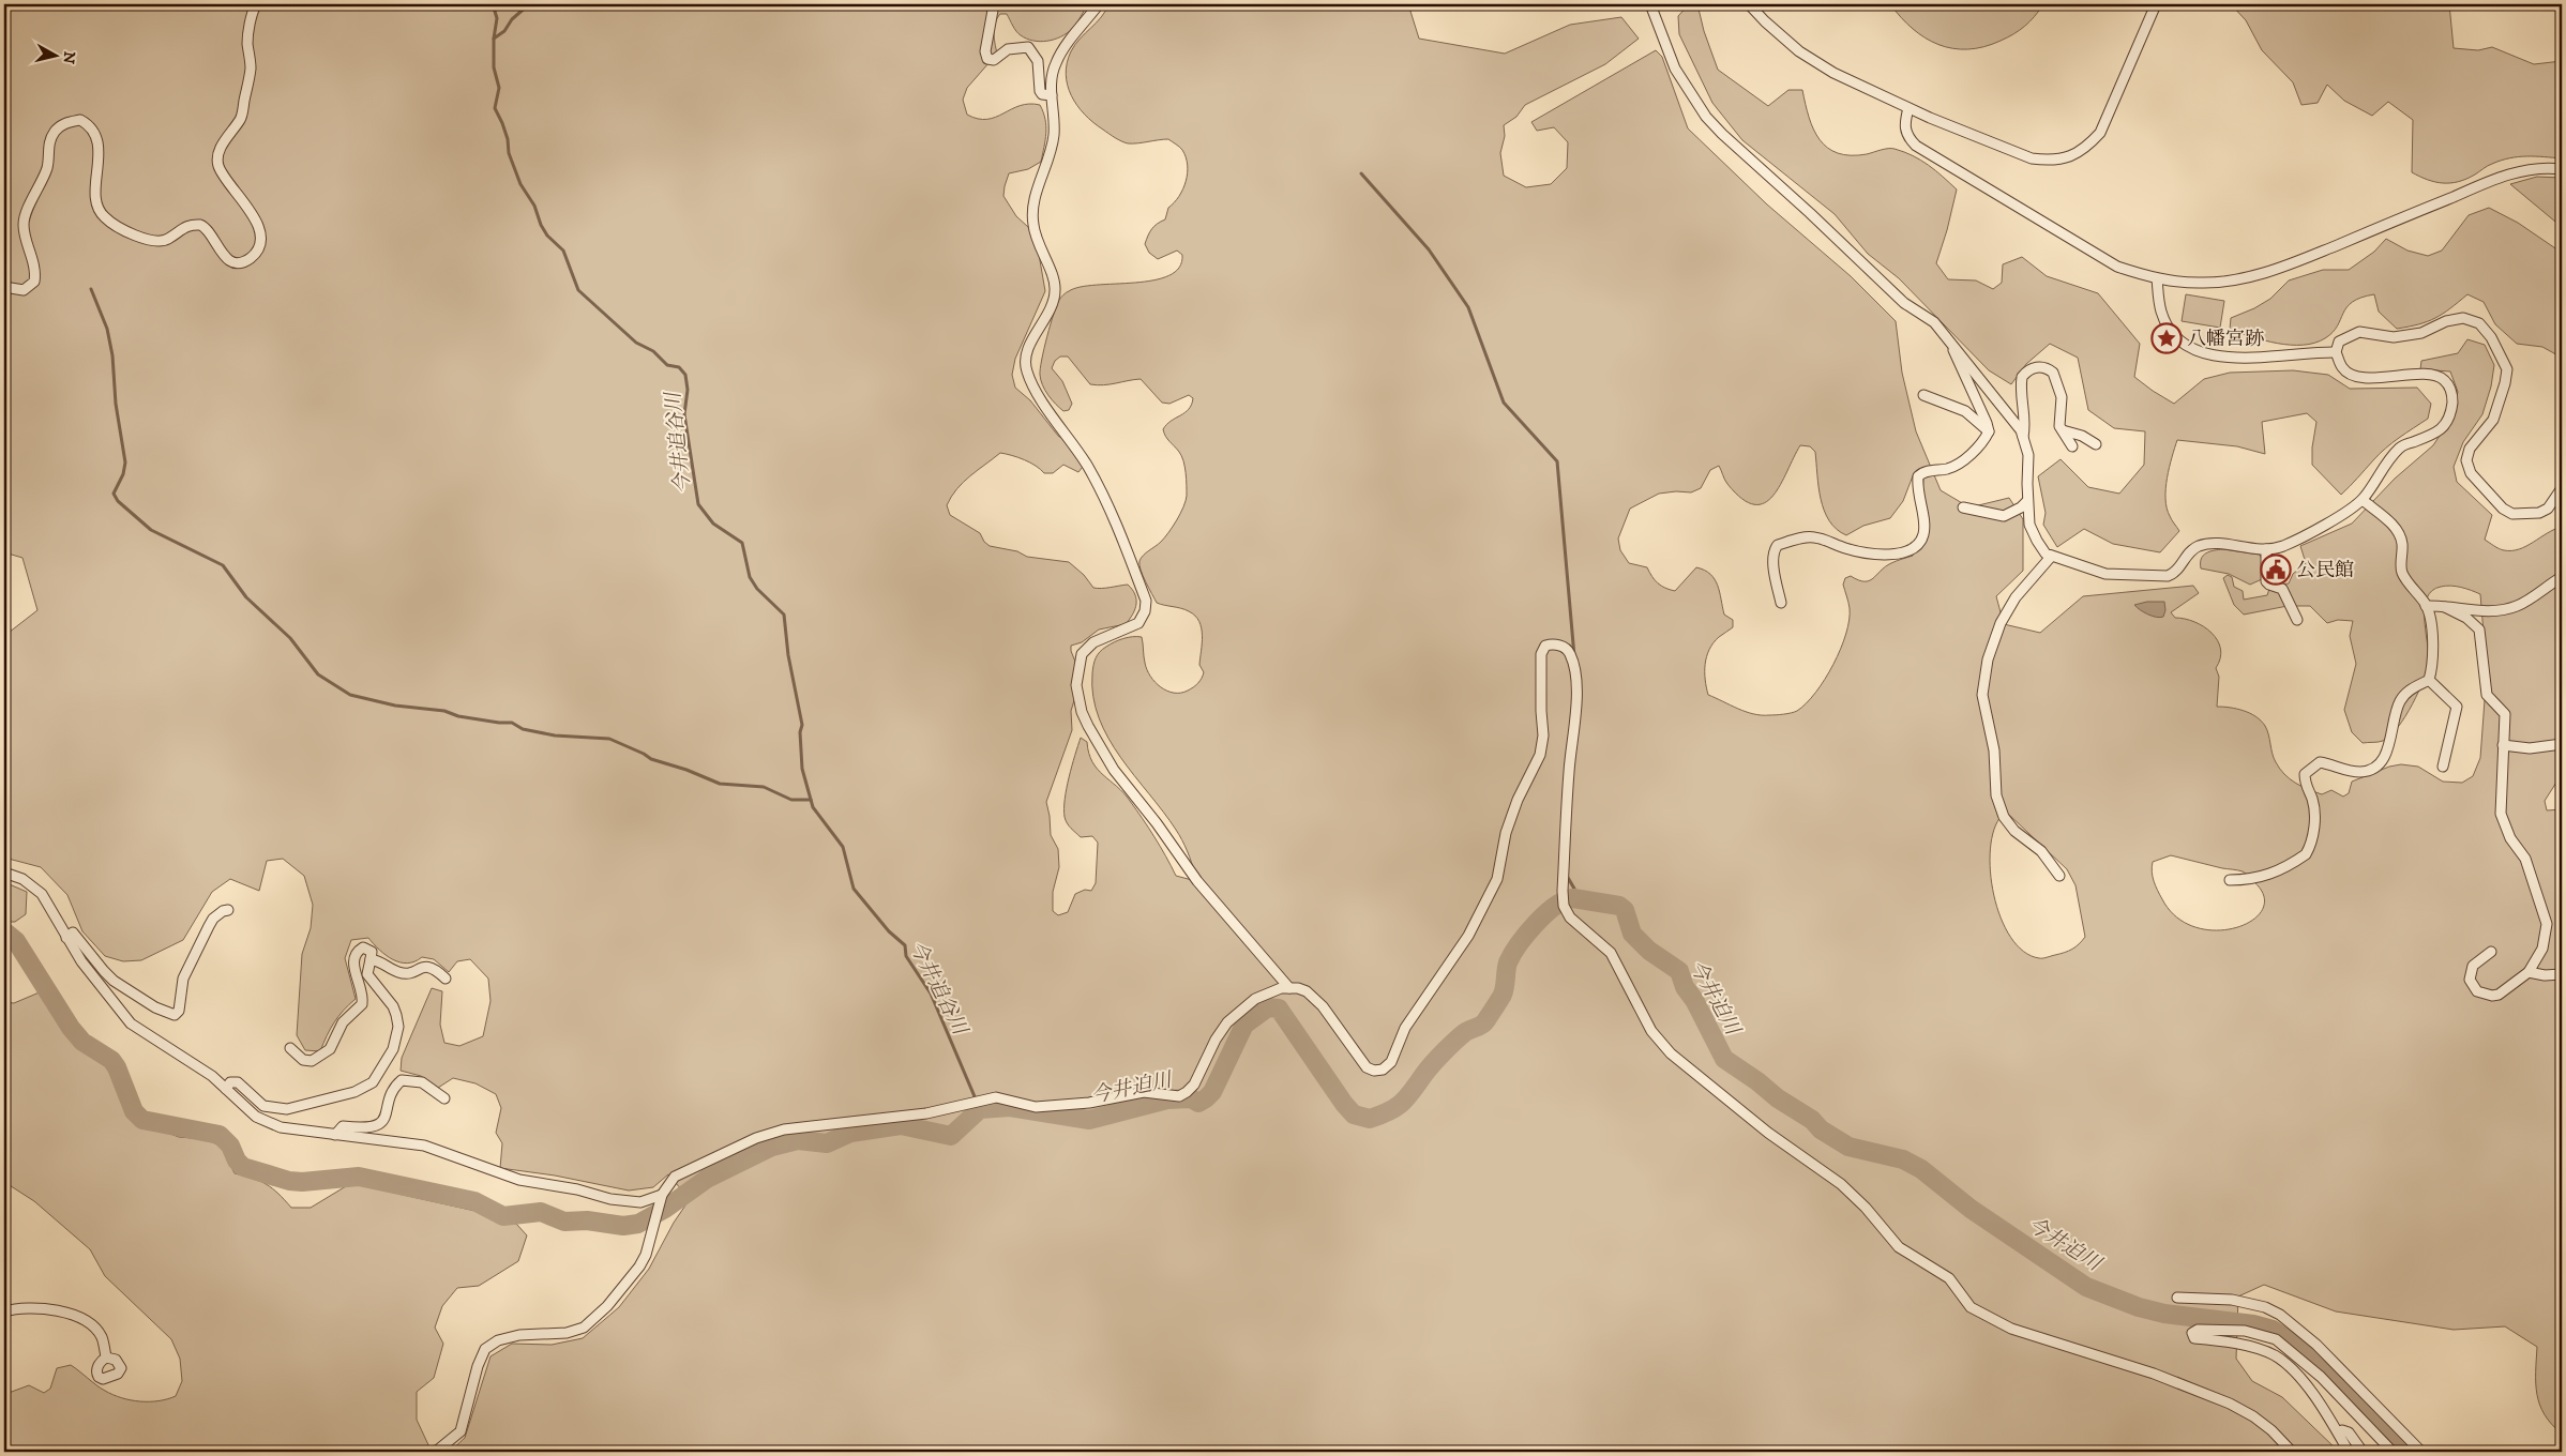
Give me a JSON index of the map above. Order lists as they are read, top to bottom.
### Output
{
  "water": ["今井追谷川", "今井迫川"],
  "places": {
    "place": ["八幡宮跡"],
    "public building": ["公民館"]
  },
  "north": "right"
}
